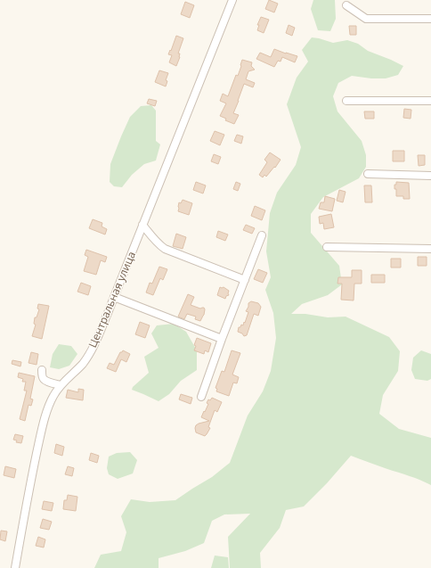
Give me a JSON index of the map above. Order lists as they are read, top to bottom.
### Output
{
  "streets": {
    "street": ["Центральная улица"]
  }
}
